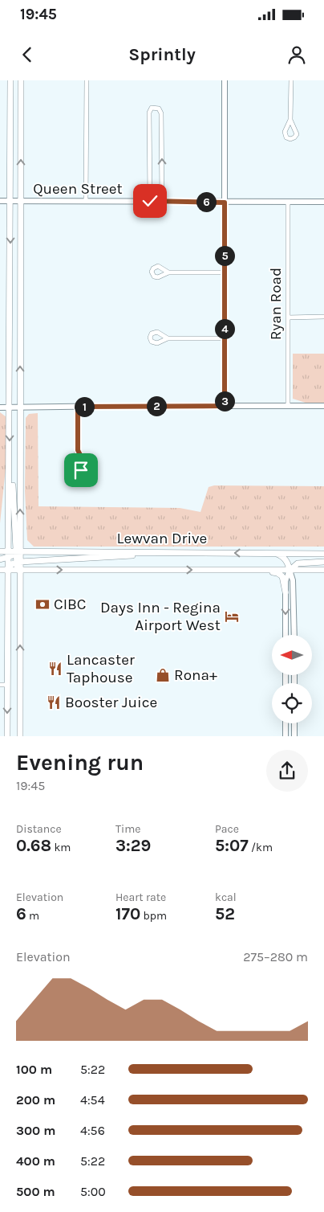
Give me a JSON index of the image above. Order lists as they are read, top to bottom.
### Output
{
  "streets": {
    "main road": ["Lewvan Drive"],
    "street": ["Queen Street", "Ryan Road"]
  },
  "crossings": [
    ["Queen Street", "Ryan Road"]
  ],
  "places": {
    "bank": ["CIBC"],
    "hotel": ["Days Inn - Regina Airport West"],
    "restaurant": ["Lancaster Taphouse", "Booster Juice"],
    "shop": ["Rona+"]
  },
  "north": "left",
  "page": {
    "status": "19:45",
    "header": "Sprintly",
    "pins": [
      "6",
      "5",
      "4",
      "3",
      "2",
      "1"
    ],
    "heading": ["Evening run", "19:45"],
    "stats": [
      ["Distance", "0.68 km"],
      ["Time", "3:29"],
      ["Pace", "5:07 /km"],
      ["Elevation", "6 m"],
      ["Heart rate", "170 bpm"],
      ["kcal", "52"]
    ],
    "chart": ["Elevation", "275–280 m"],
    "list": [
      {
        "name": "100 m",
        "note": "5:22"
      },
      {
        "name": "200 m",
        "note": "4:54"
      },
      {
        "name": "300 m",
        "note": "4:56"
      },
      {
        "name": "400 m",
        "note": "5:22"
      },
      {
        "name": "500 m",
        "note": "5:00"
      }
    ]
  }
}
